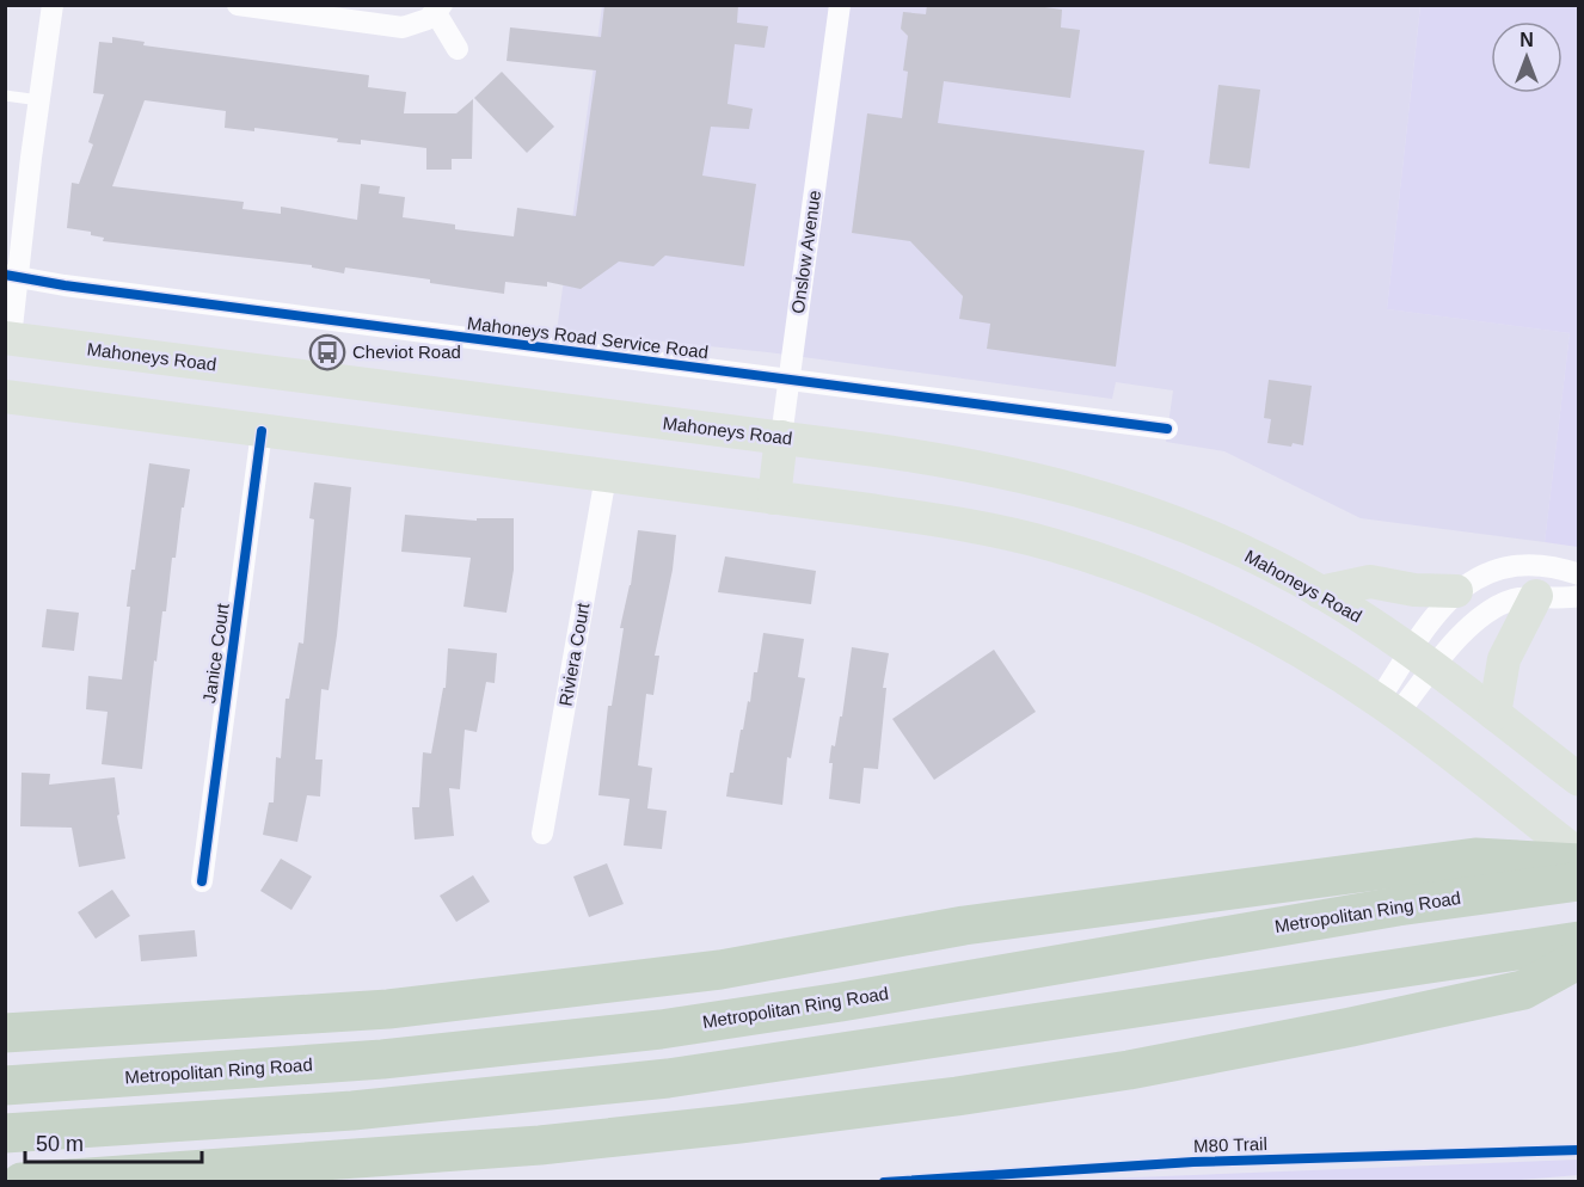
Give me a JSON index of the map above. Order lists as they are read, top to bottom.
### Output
{
  "streets": {
    "highway": ["Metropolitan Ring Road"],
    "main road": ["Onslow Avenue", "Mahoneys Road"],
    "street": ["Mahoneys Road Service Road", "Janice Court", "Riviera Court"],
    "cycle path": ["M80 Trail"]
  },
  "crossings": [
    ["Onslow Avenue", "Mahoneys Road Service Road"],
    ["Onslow Avenue", "Mahoneys Road"]
  ],
  "places": {
    "bus stop": ["Cheviot Road"]
  },
  "scale_bar": "50 m",
  "north": "top"
}
